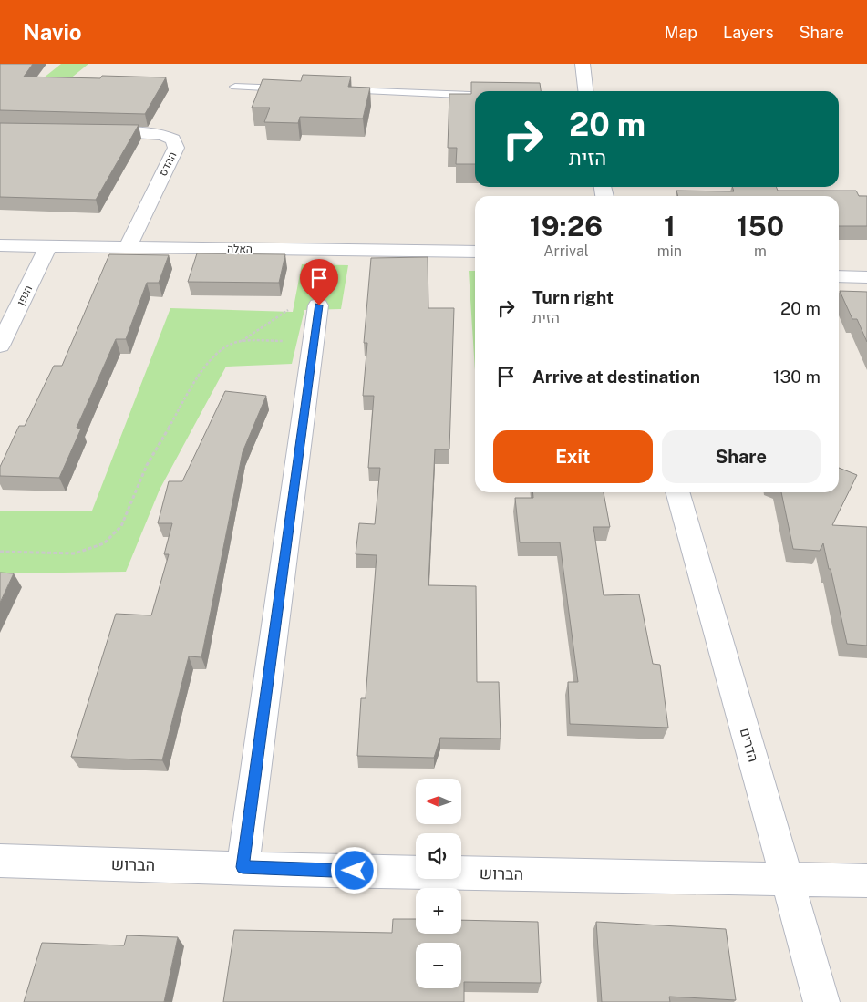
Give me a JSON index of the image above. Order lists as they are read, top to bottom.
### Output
{
  "streets": {
    "street": [
      "ההדס",
      "האלה",
      "הגפן",
      "הדרים",
      "הברוש"
    ]
  },
  "crossings": [
    ["ההדס", "האלה"],
    ["האלה", "הגפן"],
    ["הדרים", "הברוש"]
  ],
  "north": "left",
  "page": {
    "header": "Navio",
    "nav": ["Map", "Layers", "Share"],
    "turn": ["20 m", "הזית"],
    "eta": [
      "19:26",
      "Arrival",
      "1",
      "min",
      "150",
      "m"
    ],
    "list": [
      {
        "name": "Turn right",
        "note": "הזית",
        "value": "20 m"
      },
      {
        "name": "Arrive at destination",
        "value": "130 m"
      }
    ],
    "buttons": ["Exit", "Share"],
    "map_buttons": ["+", "−"]
  }
}
